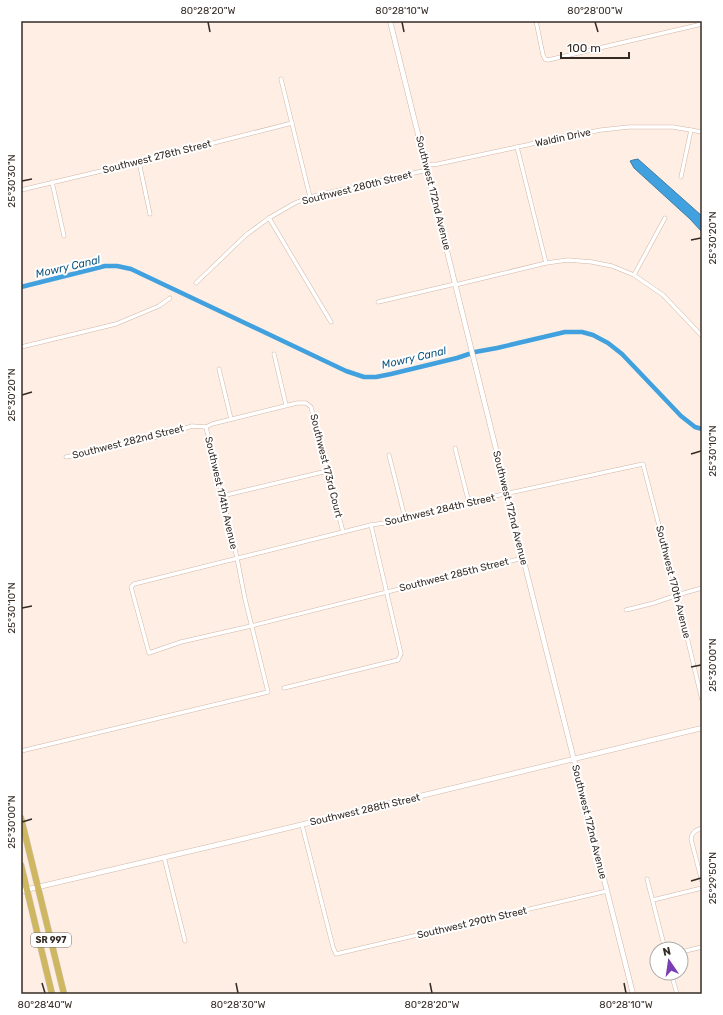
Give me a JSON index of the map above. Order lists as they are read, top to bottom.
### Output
{
  "streets": {
    "highway": ["SR 997"],
    "street": [
      "Waldin Drive",
      "Southwest 278th Street",
      "Southwest 280th Street",
      "Southwest 172nd Avenue",
      "Southwest 282nd Street",
      "Southwest 173rd Court",
      "Southwest 174th Avenue",
      "Southwest 284th Street",
      "Southwest 285th Street",
      "Southwest 170th Avenue",
      "Southwest 288th Street",
      "Southwest 290th Street"
    ]
  },
  "crossings": [
    ["Waldin Drive", "Southwest 172nd Avenue"],
    ["Southwest 280th Street", "Southwest 172nd Avenue"],
    ["Southwest 172nd Avenue", "Southwest 284th Street"],
    ["Southwest 172nd Avenue", "Southwest 285th Street"],
    ["Southwest 172nd Avenue", "Southwest 288th Street"],
    ["Southwest 172nd Avenue", "Southwest 290th Street"],
    ["Southwest 282nd Street", "Southwest 173rd Court"],
    ["Southwest 282nd Street", "Southwest 174th Avenue"],
    ["Southwest 173rd Court", "Southwest 284th Street"],
    ["Southwest 174th Avenue", "Southwest 284th Street"],
    ["Southwest 174th Avenue", "Southwest 285th Street"],
    ["Southwest 284th Street", "Southwest 285th Street"],
    ["Southwest 284th Street", "Southwest 170th Avenue"],
    ["Southwest 288th Street", "Southwest 290th Street"],
    ["Southwest 288th Street", "SR 997"]
  ],
  "water": ["Mowry Canal"],
  "scale_bar": "100 m",
  "north": "top",
  "coordinates": [
    "80°28'20\"W",
    "80°28'10\"W",
    "80°28'00\"W",
    "25°30'30\"N",
    "25°30'20\"N",
    "25°30'10\"N",
    "25°30'00\"N",
    "25°29'50\"N",
    "80°28'40\"W",
    "80°28'30\"W"
  ]
}
